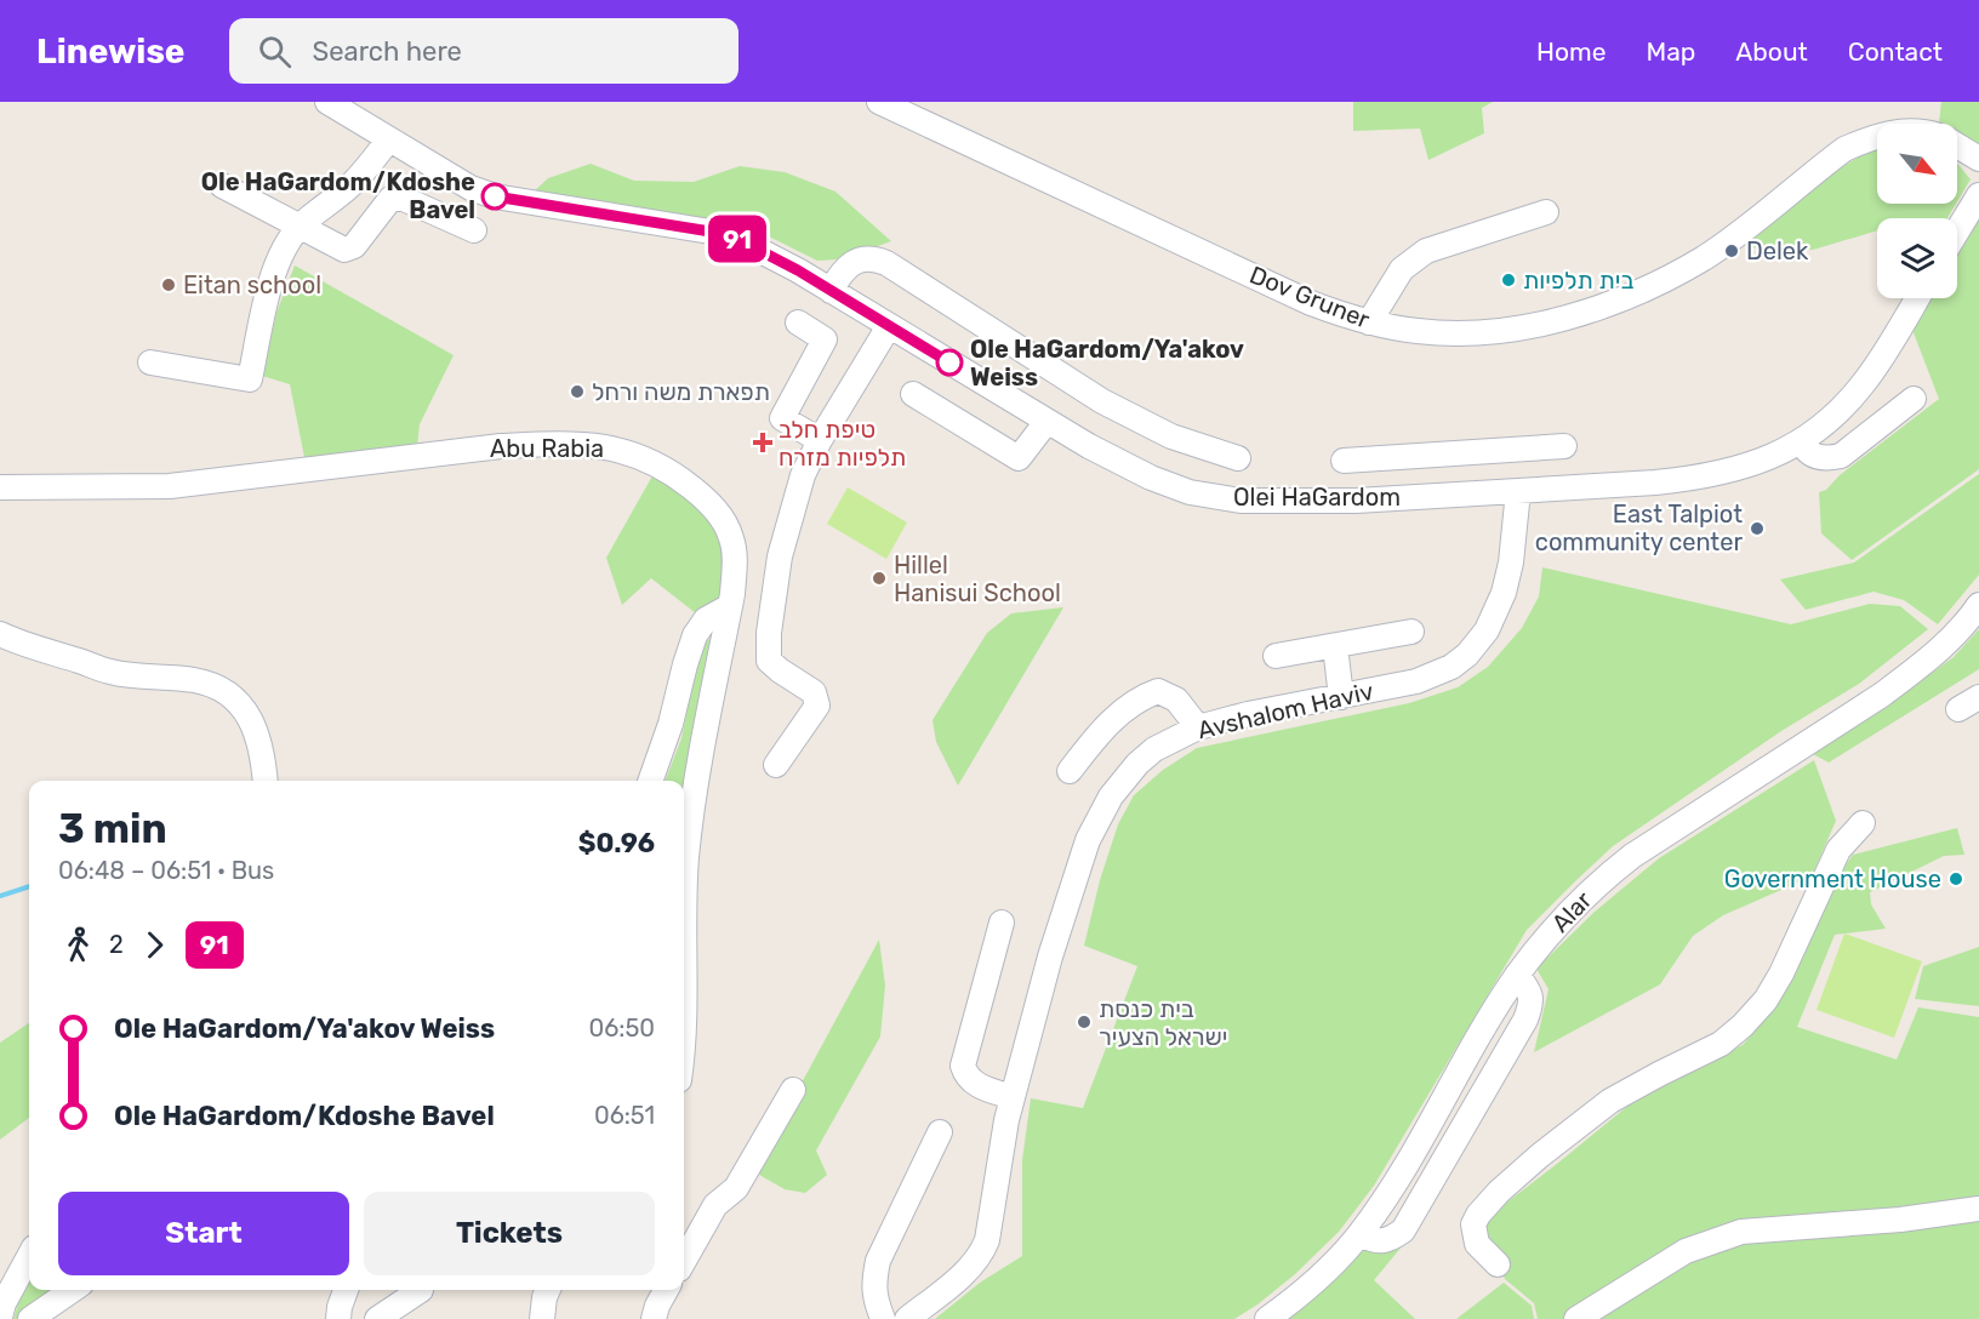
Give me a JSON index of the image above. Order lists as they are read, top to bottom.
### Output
{
  "streets": {
    "street": [
      "Dov Gruner",
      "Abu Rabia",
      "Olei HaGardom",
      "Avshalom Haviv",
      "Alar"
    ]
  },
  "crossings": [
    ["Olei HaGardom", "Avshalom Haviv"]
  ],
  "places": {
    "other": [
      "Ole HaGardom/Kdoshe Bavel",
      "Delek",
      "בית תלפיות",
      "Eitan school",
      "Ole HaGardom/Ya'akov Weiss",
      "תפארת משה ורחל",
      "East Talpiot community center",
      "Hillel Hanisui School",
      "Government House",
      "בית כנסת ישראל הצעיר"
    ],
    "health": ["טיפת חלב תלפיות מזרח"]
  },
  "lines": ["bus line 91"],
  "north": "bottom right",
  "page": {
    "header": "Linewise",
    "search": "Search here",
    "nav": [
      "Home",
      "Map",
      "About",
      "Contact"
    ],
    "on_map": "91",
    "heading": ["3 min", "06:48 – 06:51 · Bus", "$0.96"],
    "legs": ["2", "91"],
    "list": [
      {
        "name": "Ole HaGardom/Ya'akov Weiss",
        "value": "06:50"
      },
      {
        "name": "Ole HaGardom/Kdoshe Bavel",
        "value": "06:51"
      }
    ],
    "buttons": ["Start", "Tickets"]
  }
}
